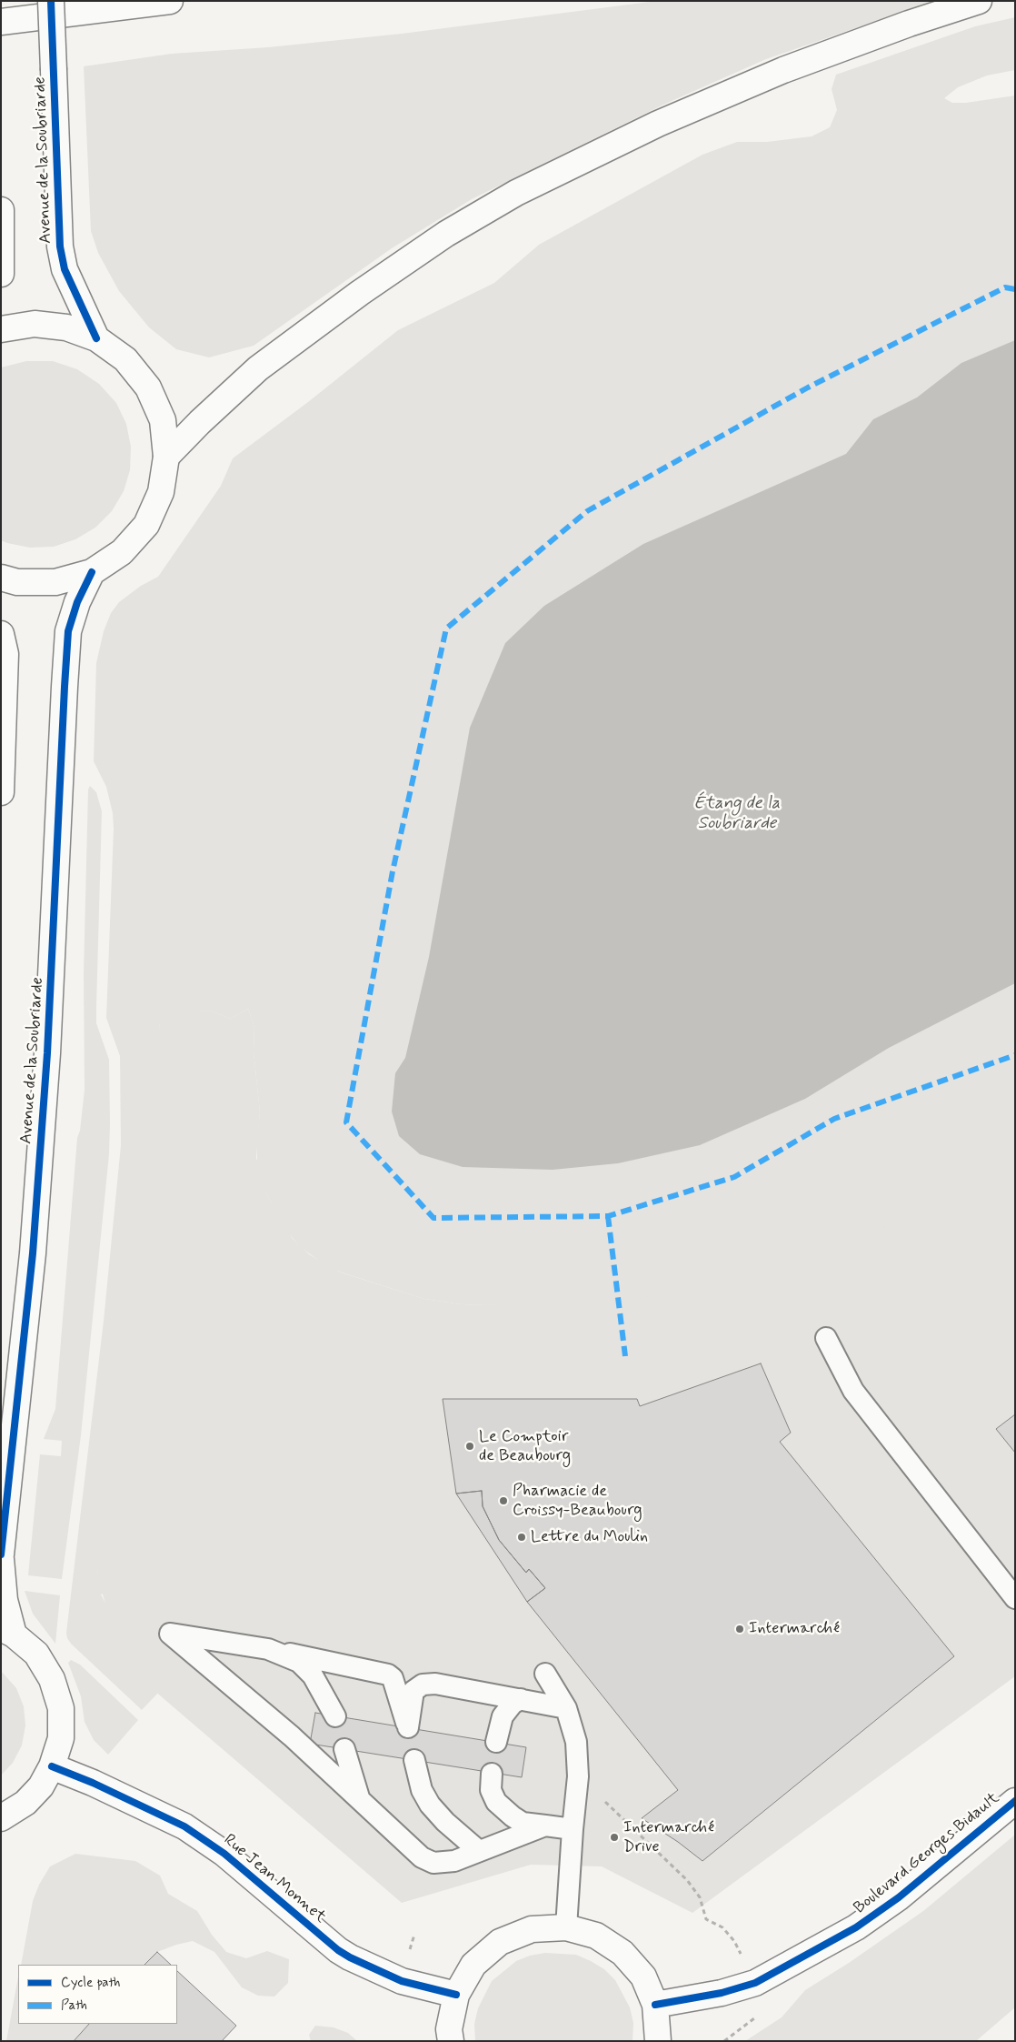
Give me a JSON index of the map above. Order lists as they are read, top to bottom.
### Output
{
  "streets": {
    "main road": ["Avenue de la Soubriarde", "Boulevard Georges Bidault", "Rue Jean Monnet"]
  },
  "water": ["Étang de la Soubriarde"],
  "places": [
    "Le Comptoir de Beaubourg",
    "Pharmacie de Croissy-Beaubourg",
    "Lettre du Moulin",
    "Intermarché",
    "Intermarché Drive"
  ],
  "legend": ["Cycle path", "Path"]
}
